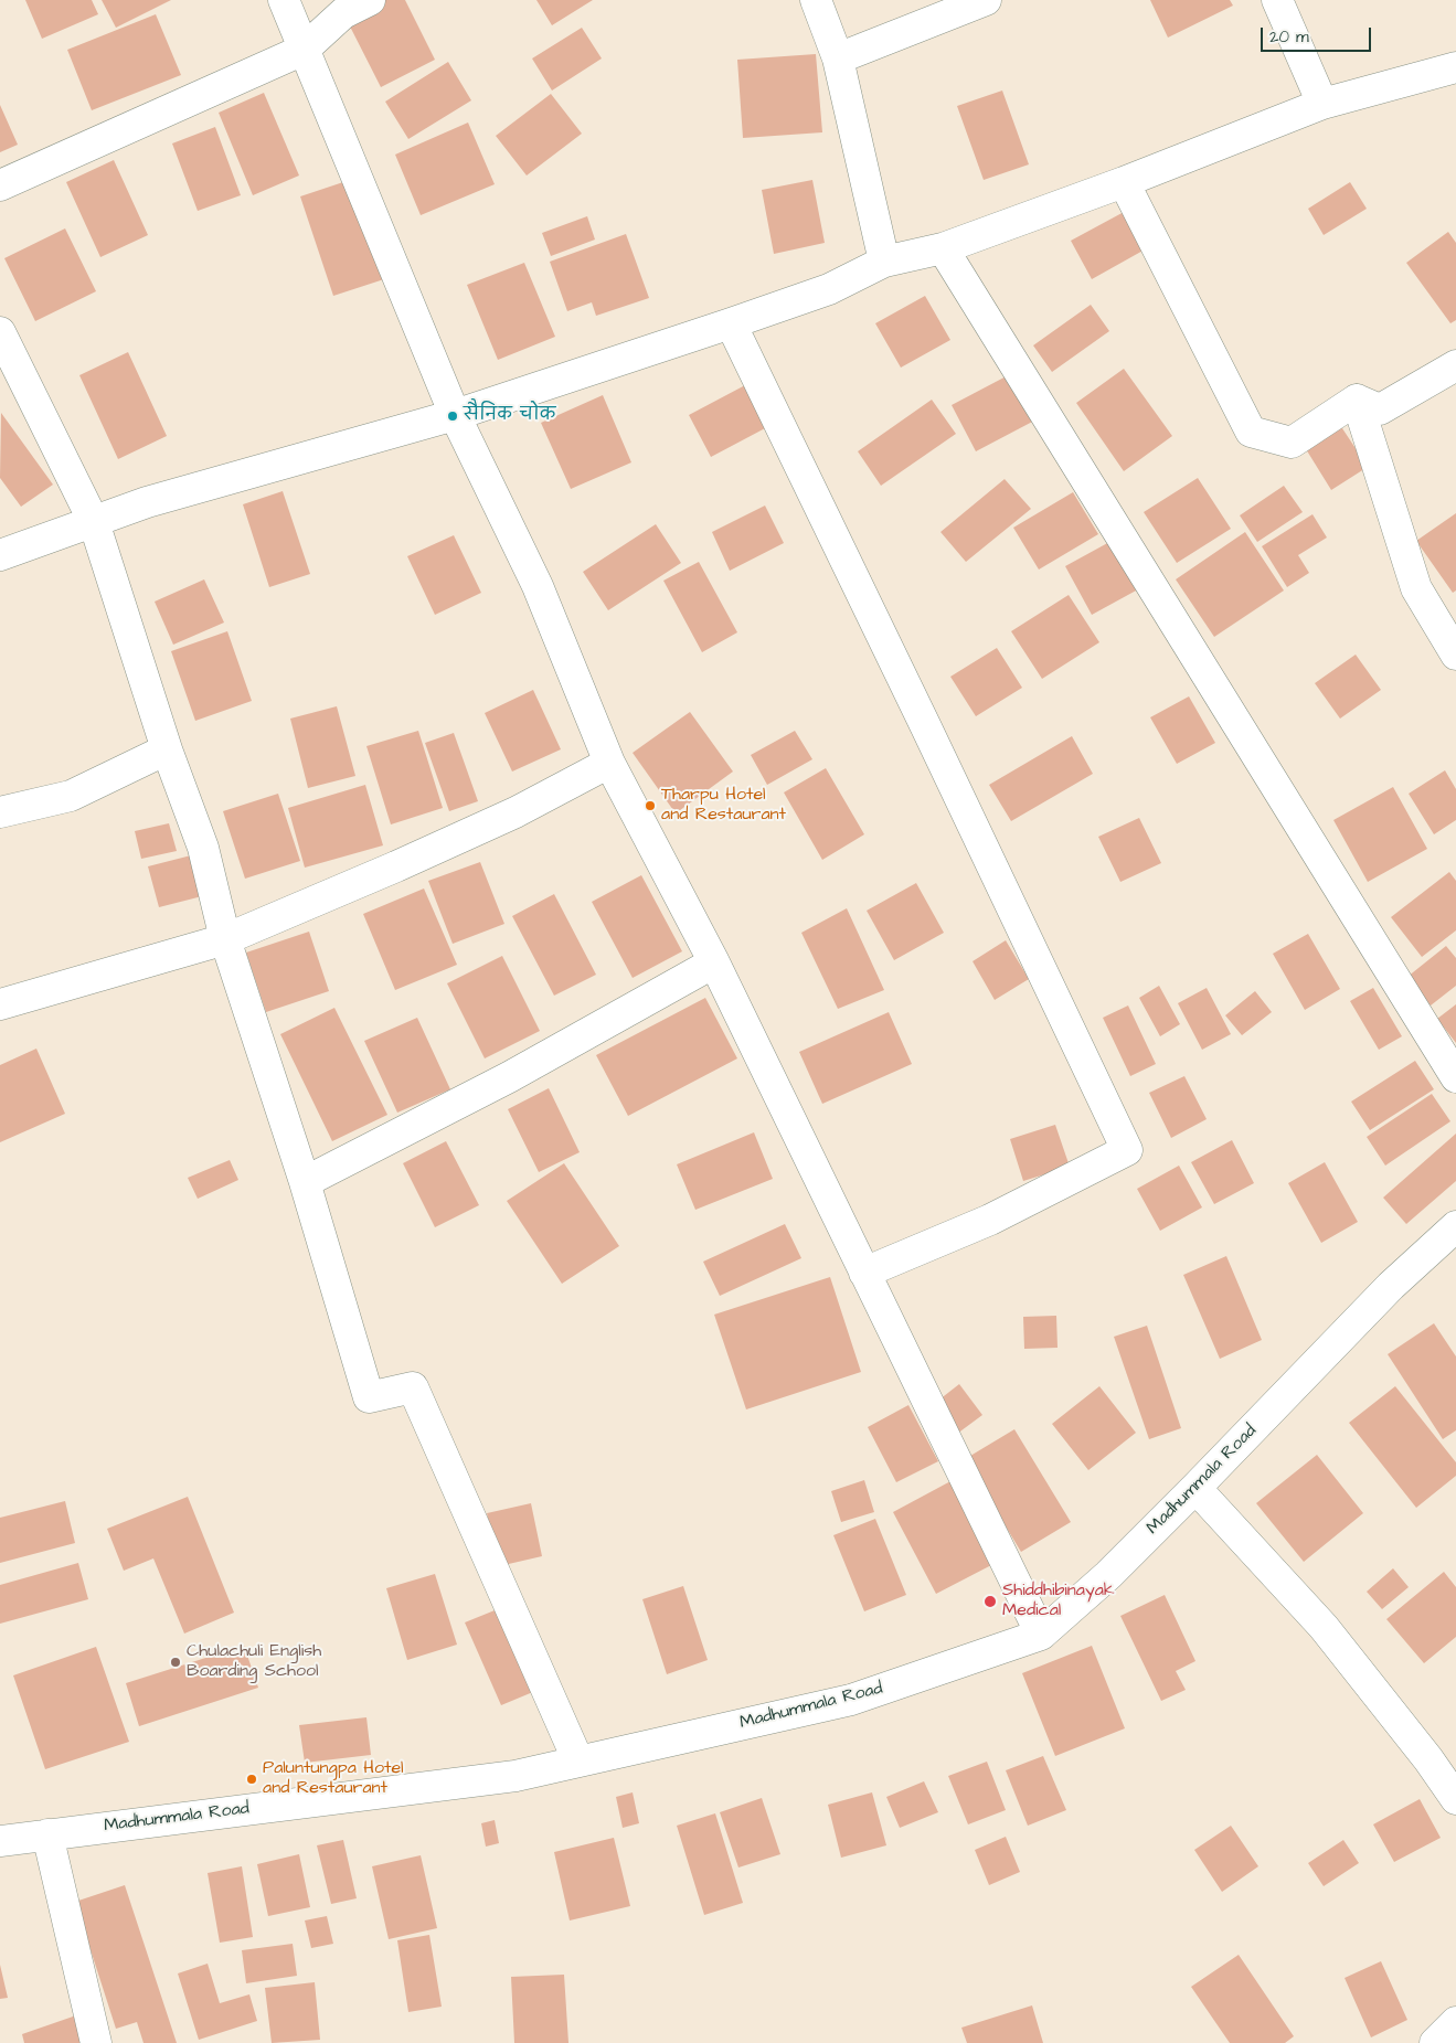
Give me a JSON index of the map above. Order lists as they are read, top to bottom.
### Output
{
  "streets": {
    "street": ["Madhummala Road"]
  },
  "places": [
    "सैनिक चोक",
    "Tharpu Hotel and Restaurant",
    "Shiddhibinayak Medical",
    "Chulachuli English Boarding School",
    "Paluntungpa Hotel and Restaurant"
  ],
  "scale_bar": "20 m"
}
